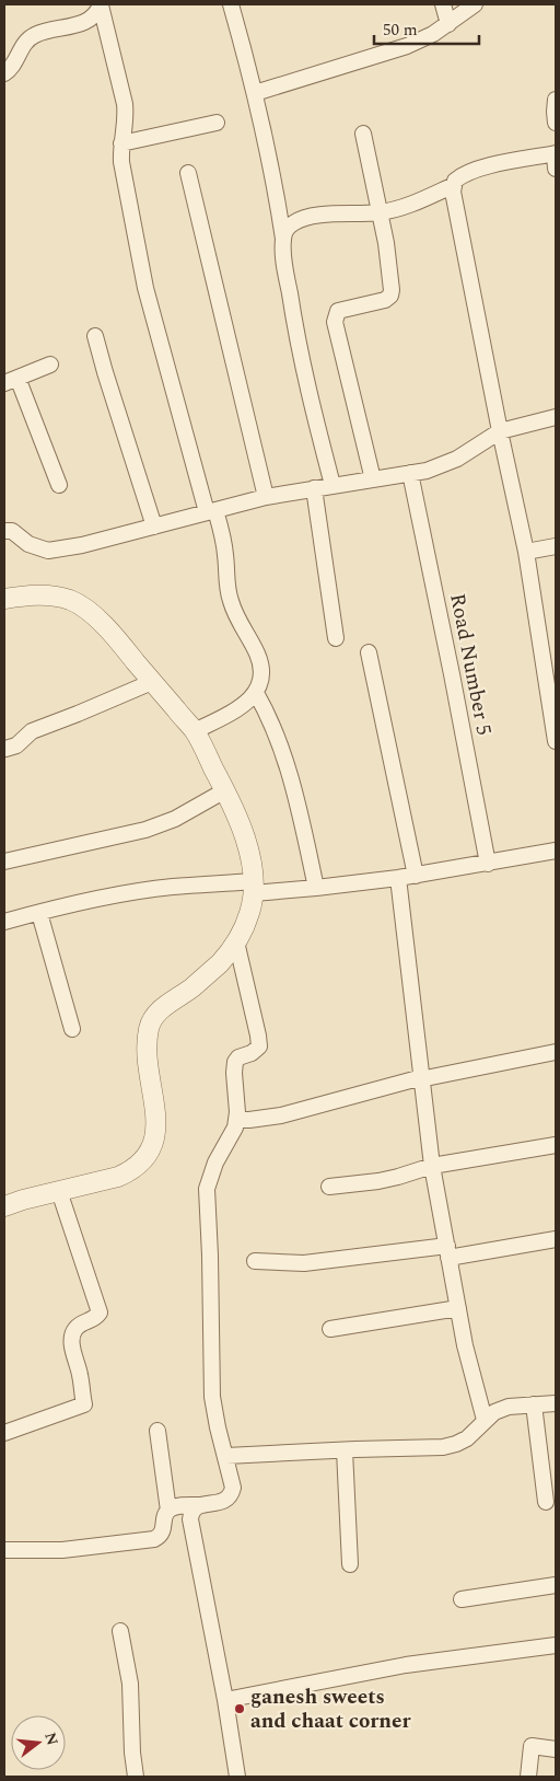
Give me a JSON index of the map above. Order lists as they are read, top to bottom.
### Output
{
  "streets": {
    "street": ["Road Number 5"]
  },
  "places": ["ganesh sweets and chaat corner"],
  "scale_bar": "50 m",
  "north": "right"
}
